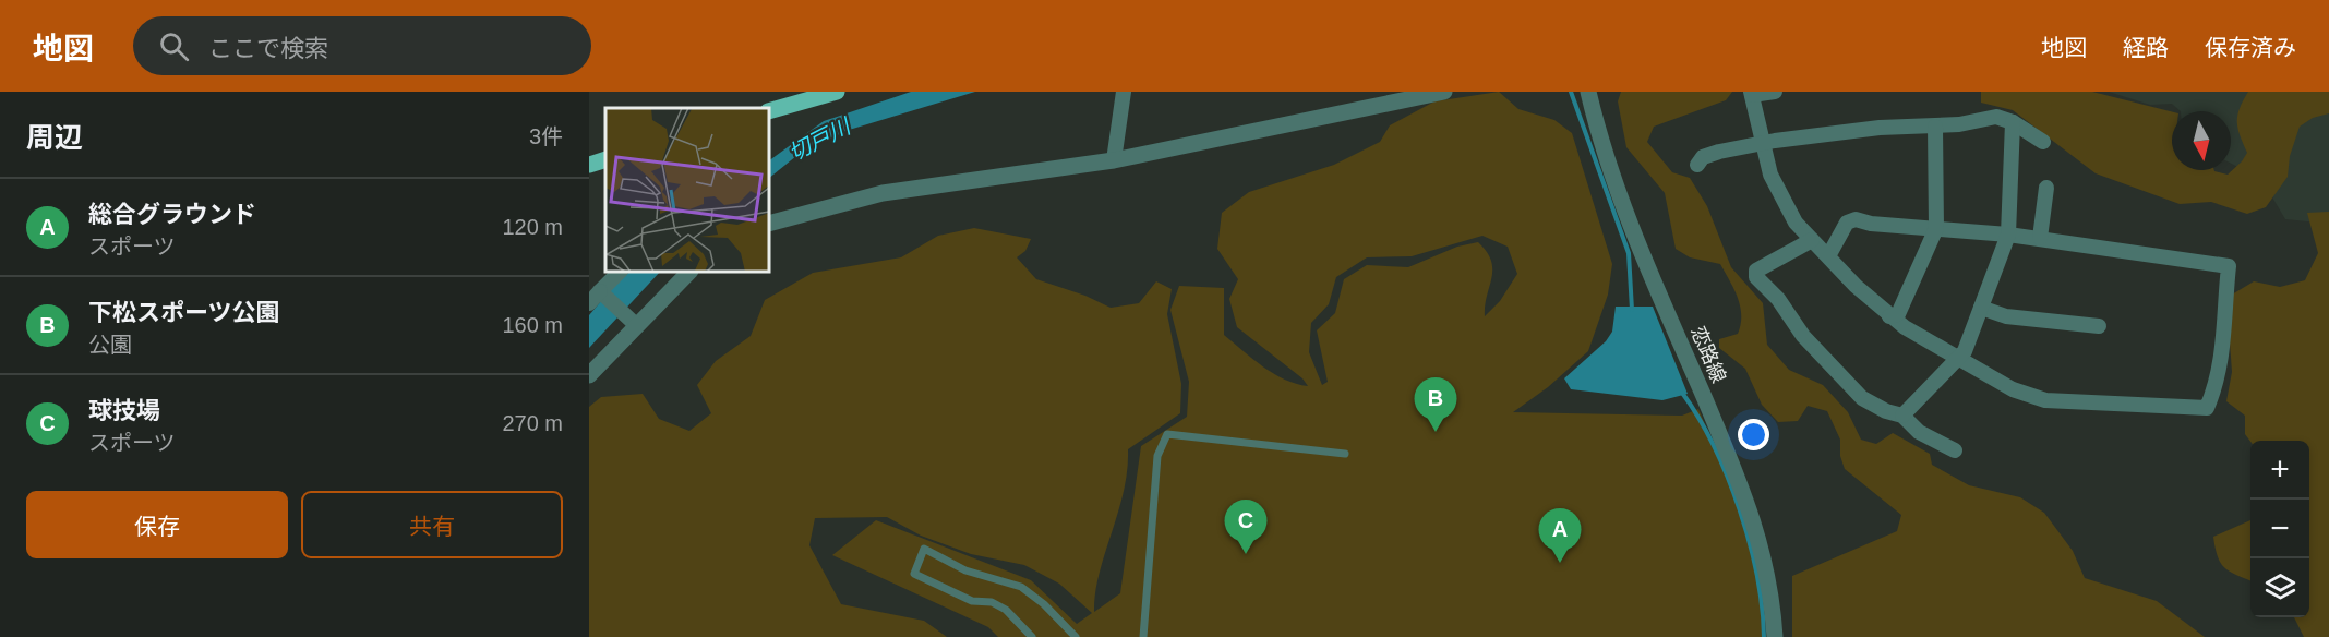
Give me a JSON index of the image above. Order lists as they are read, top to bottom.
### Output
{
  "streets": {
    "street": ["恋路線"]
  },
  "water": ["切戸川"],
  "north": "bottom",
  "page": {
    "header": "地図",
    "search": "ここで検索",
    "nav": ["地図", "経路", "保存済み"],
    "heading": ["周辺", "3件"],
    "list": [
      {
        "mark": "A",
        "name": "総合グラウンド",
        "note": "スポーツ",
        "value": "120 m"
      },
      {
        "mark": "B",
        "name": "下松スポーツ公園",
        "note": "公園",
        "value": "160 m"
      },
      {
        "mark": "C",
        "name": "球技場",
        "note": "スポーツ",
        "value": "270 m"
      }
    ],
    "pins": ["B", "C", "A"],
    "map_buttons": ["+", "−"],
    "buttons": ["保存", "共有"]
  }
}
